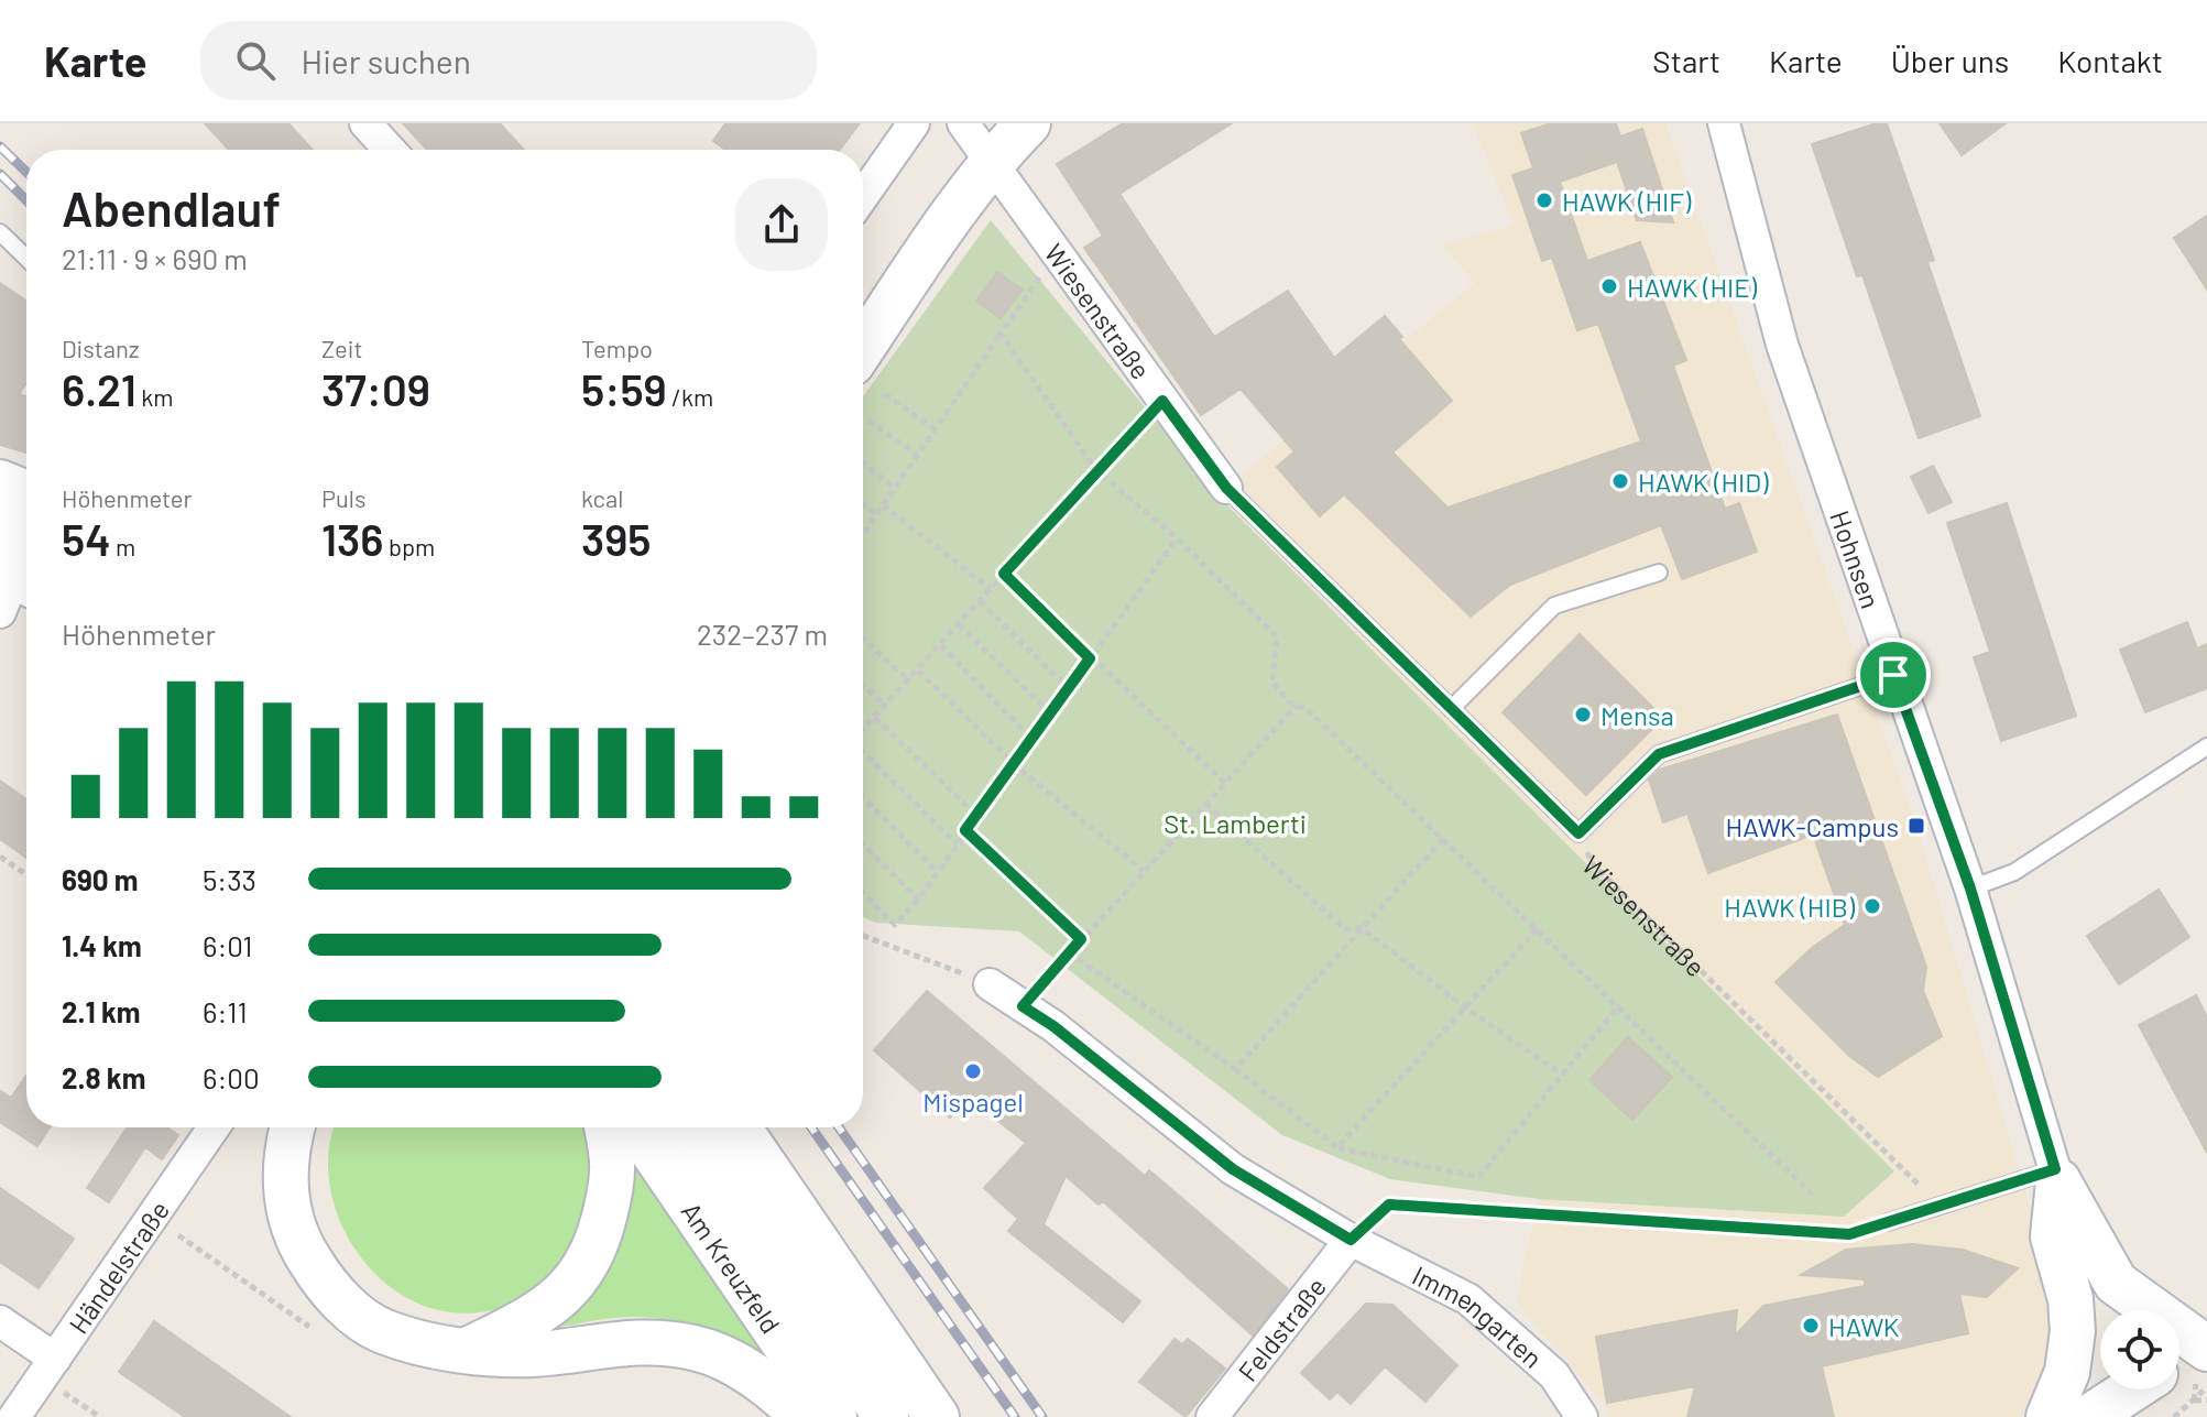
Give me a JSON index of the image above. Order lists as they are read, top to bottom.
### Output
{
  "streets": {
    "main road": ["Hohnsen", "Am Kreuzfeld"],
    "street": [
      "Wiesenstraße",
      "Händelstraße",
      "Immengarten",
      "Feldstraße"
    ]
  },
  "crossings": [
    ["Immengarten", "Feldstraße"]
  ],
  "parks": ["St. Lamberti"],
  "places": {
    "other": [
      "HAWK (HIF)",
      "HAWK (HIE)",
      "HAWK (HID)",
      "Mensa",
      "HAWK (HIB)",
      "Mispagel",
      "HAWK"
    ],
    "transit": ["HAWK-Campus"]
  },
  "page": {
    "header": "Karte",
    "search": "Hier suchen",
    "nav": [
      "Start",
      "Karte",
      "Über uns",
      "Kontakt"
    ],
    "heading": ["Abendlauf", "21:11 · 9 × 690 m"],
    "stats": [
      ["Distanz", "6.21 km"],
      ["Zeit", "37:09"],
      ["Tempo", "5:59 /km"],
      ["Höhenmeter", "54 m"],
      ["Puls", "136 bpm"],
      ["kcal", "395"]
    ],
    "chart": ["Höhenmeter", "232–237 m"],
    "list": [
      {
        "name": "690 m",
        "note": "5:33"
      },
      {
        "name": "1.4 km",
        "note": "6:01"
      },
      {
        "name": "2.1 km",
        "note": "6:11"
      },
      {
        "name": "2.8 km",
        "note": "6:00"
      }
    ]
  }
}
